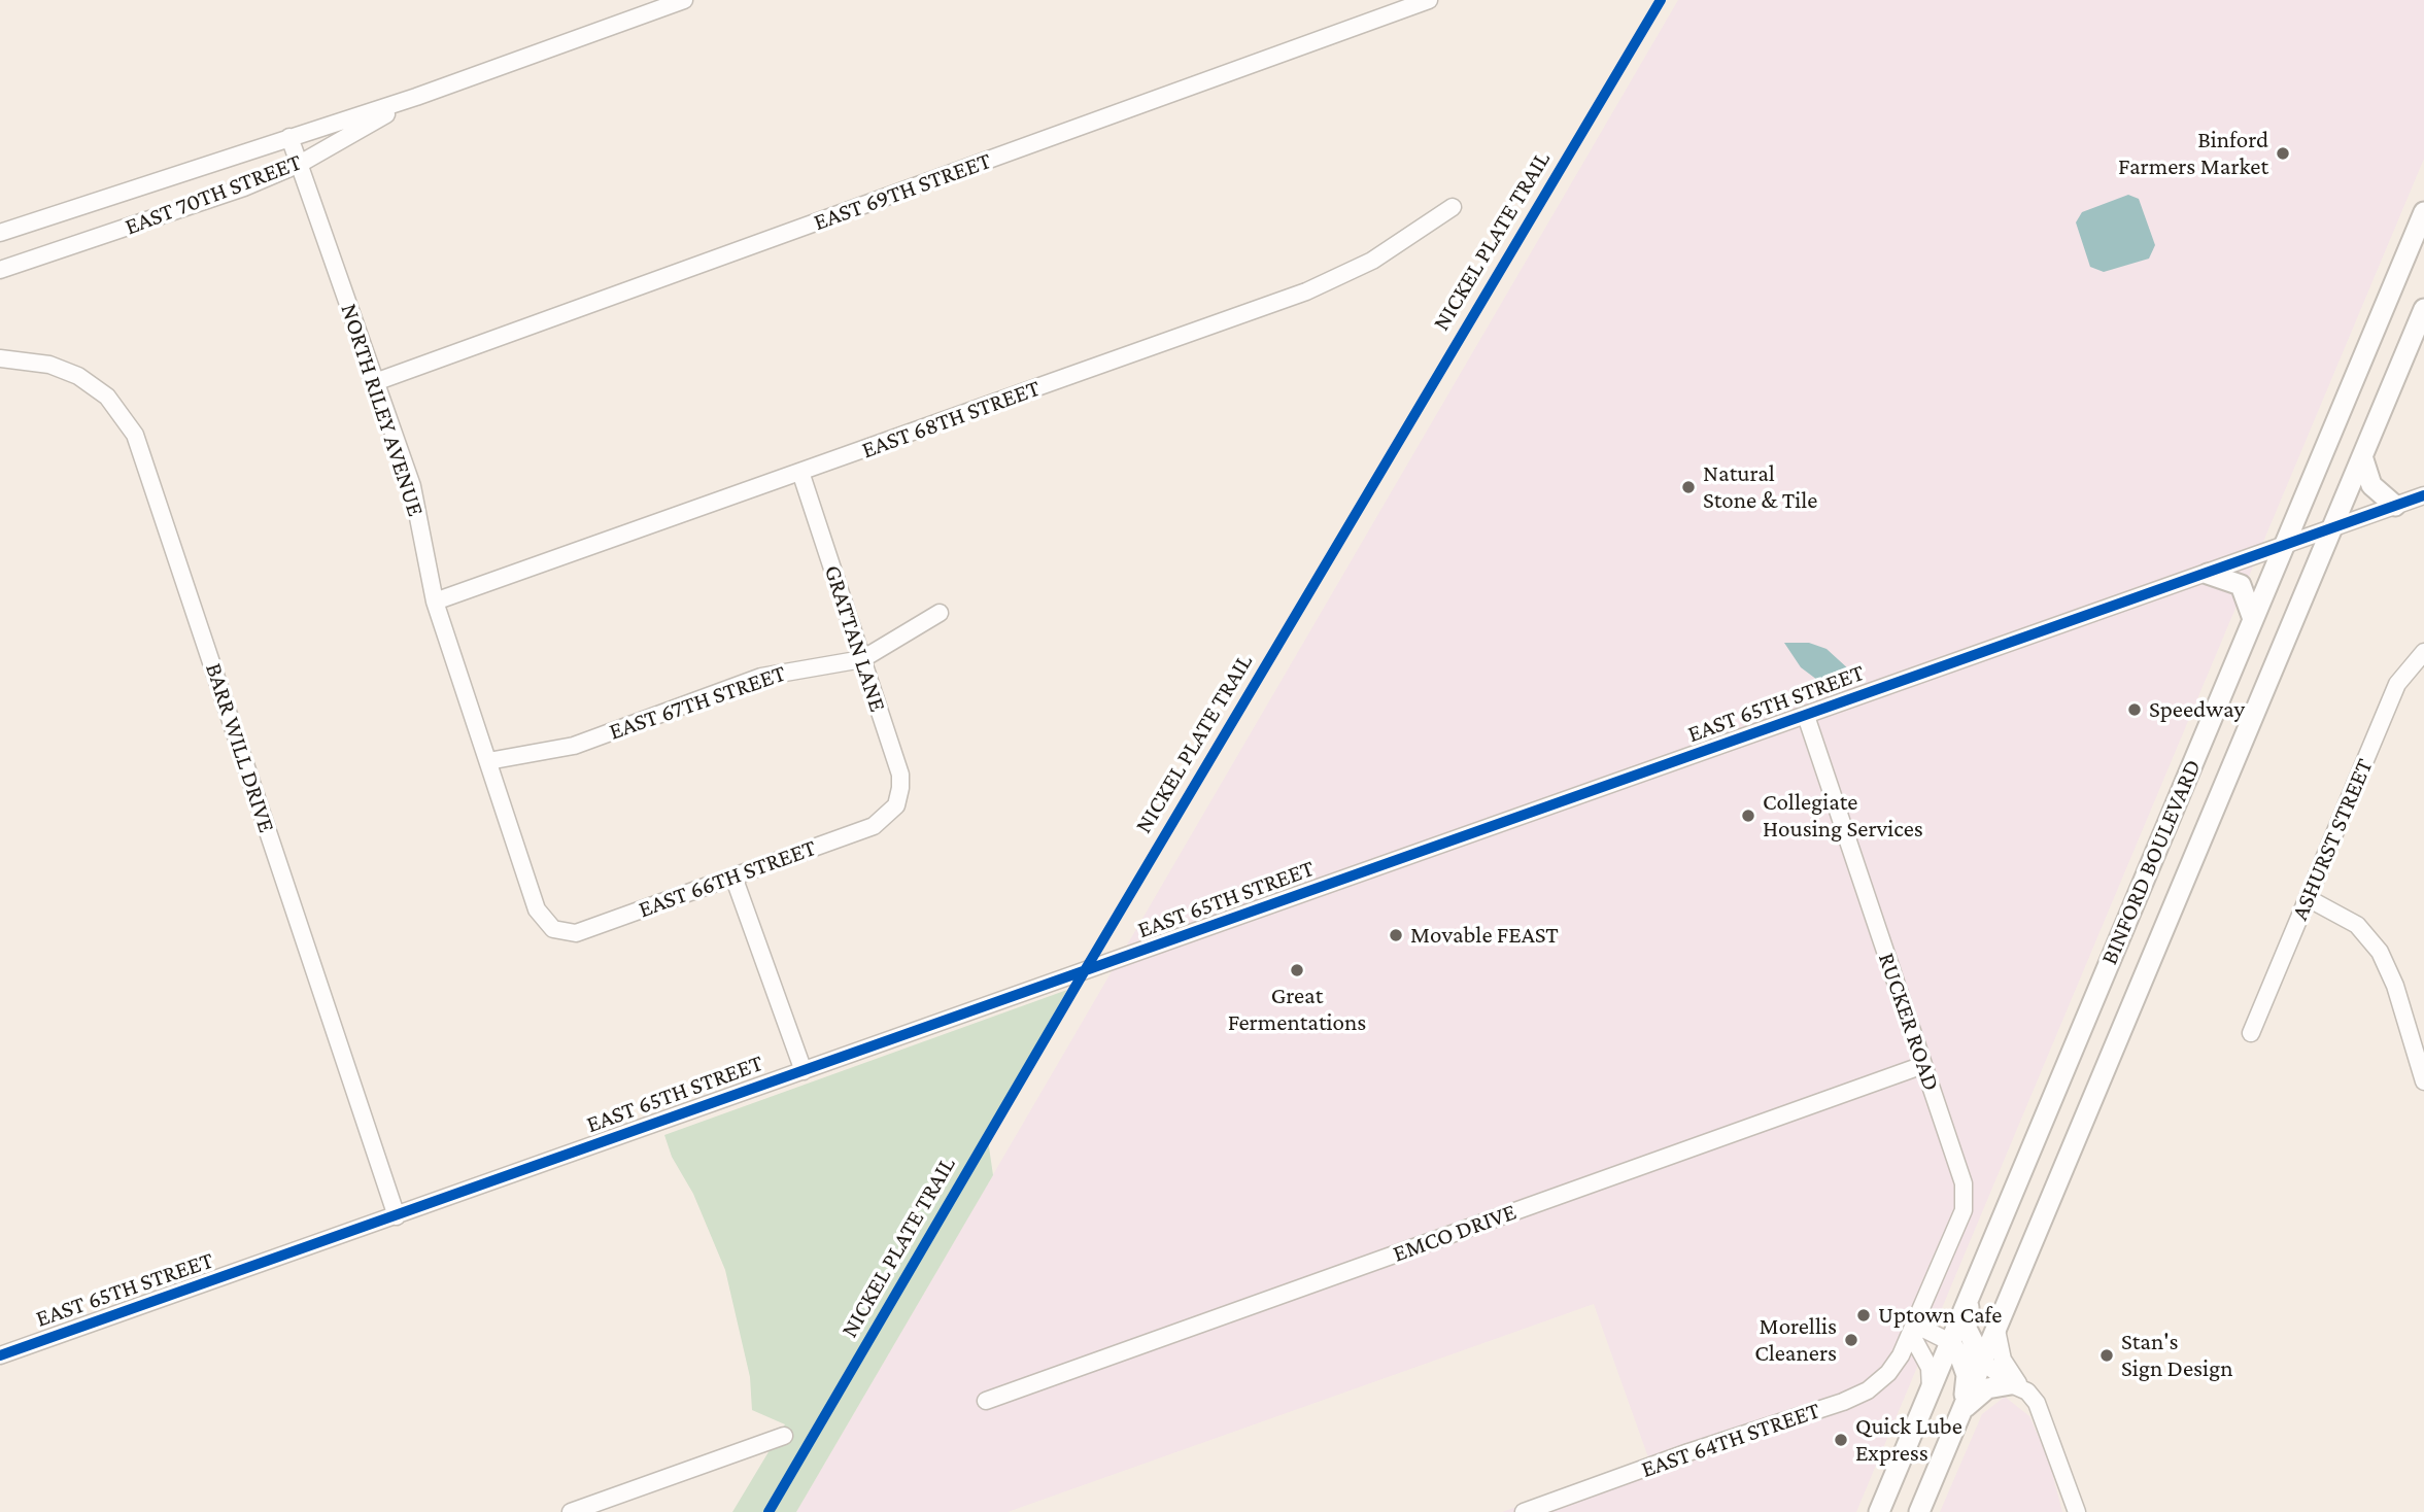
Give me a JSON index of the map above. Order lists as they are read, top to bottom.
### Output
{
  "streets": {
    "main road": ["BINFORD BOULEVARD"],
    "street": [
      "EAST 69TH STREET",
      "EAST 70TH STREET",
      "NORTH RILEY AVENUE",
      "EAST 68TH STREET",
      "GRATTAN LANE",
      "EAST 67TH STREET",
      "EAST 65TH STREET",
      "BARR WILL DRIVE",
      "ASHURST STREET",
      "EAST 66TH STREET",
      "RUCKER ROAD",
      "EMCO DRIVE",
      "EAST 64TH STREET"
    ],
    "cycle path": ["NICKEL PLATE TRAIL"]
  },
  "crossings": [
    ["EAST 69TH STREET", "NORTH RILEY AVENUE"],
    ["EAST 70TH STREET", "NORTH RILEY AVENUE"],
    ["NORTH RILEY AVENUE", "EAST 68TH STREET"],
    ["NORTH RILEY AVENUE", "EAST 67TH STREET"],
    ["NORTH RILEY AVENUE", "EAST 66TH STREET"],
    ["EAST 68TH STREET", "GRATTAN LANE"],
    ["GRATTAN LANE", "EAST 67TH STREET"],
    ["GRATTAN LANE", "EAST 66TH STREET"],
    ["EAST 65TH STREET", "BARR WILL DRIVE"],
    ["EAST 65TH STREET", "BINFORD BOULEVARD"],
    ["EAST 65TH STREET", "RUCKER ROAD"],
    ["RUCKER ROAD", "EMCO DRIVE"],
    ["RUCKER ROAD", "EAST 64TH STREET"]
  ],
  "places": [
    "Binford Farmers Market",
    "Natural Stone & Tile",
    "Speedway",
    "Collegiate Housing Services",
    "Movable FEAST",
    "Great Fermentations",
    "Uptown Cafe",
    "Morellis Cleaners",
    "Stan's Sign Design",
    "Quick Lube Express"
  ]
}
